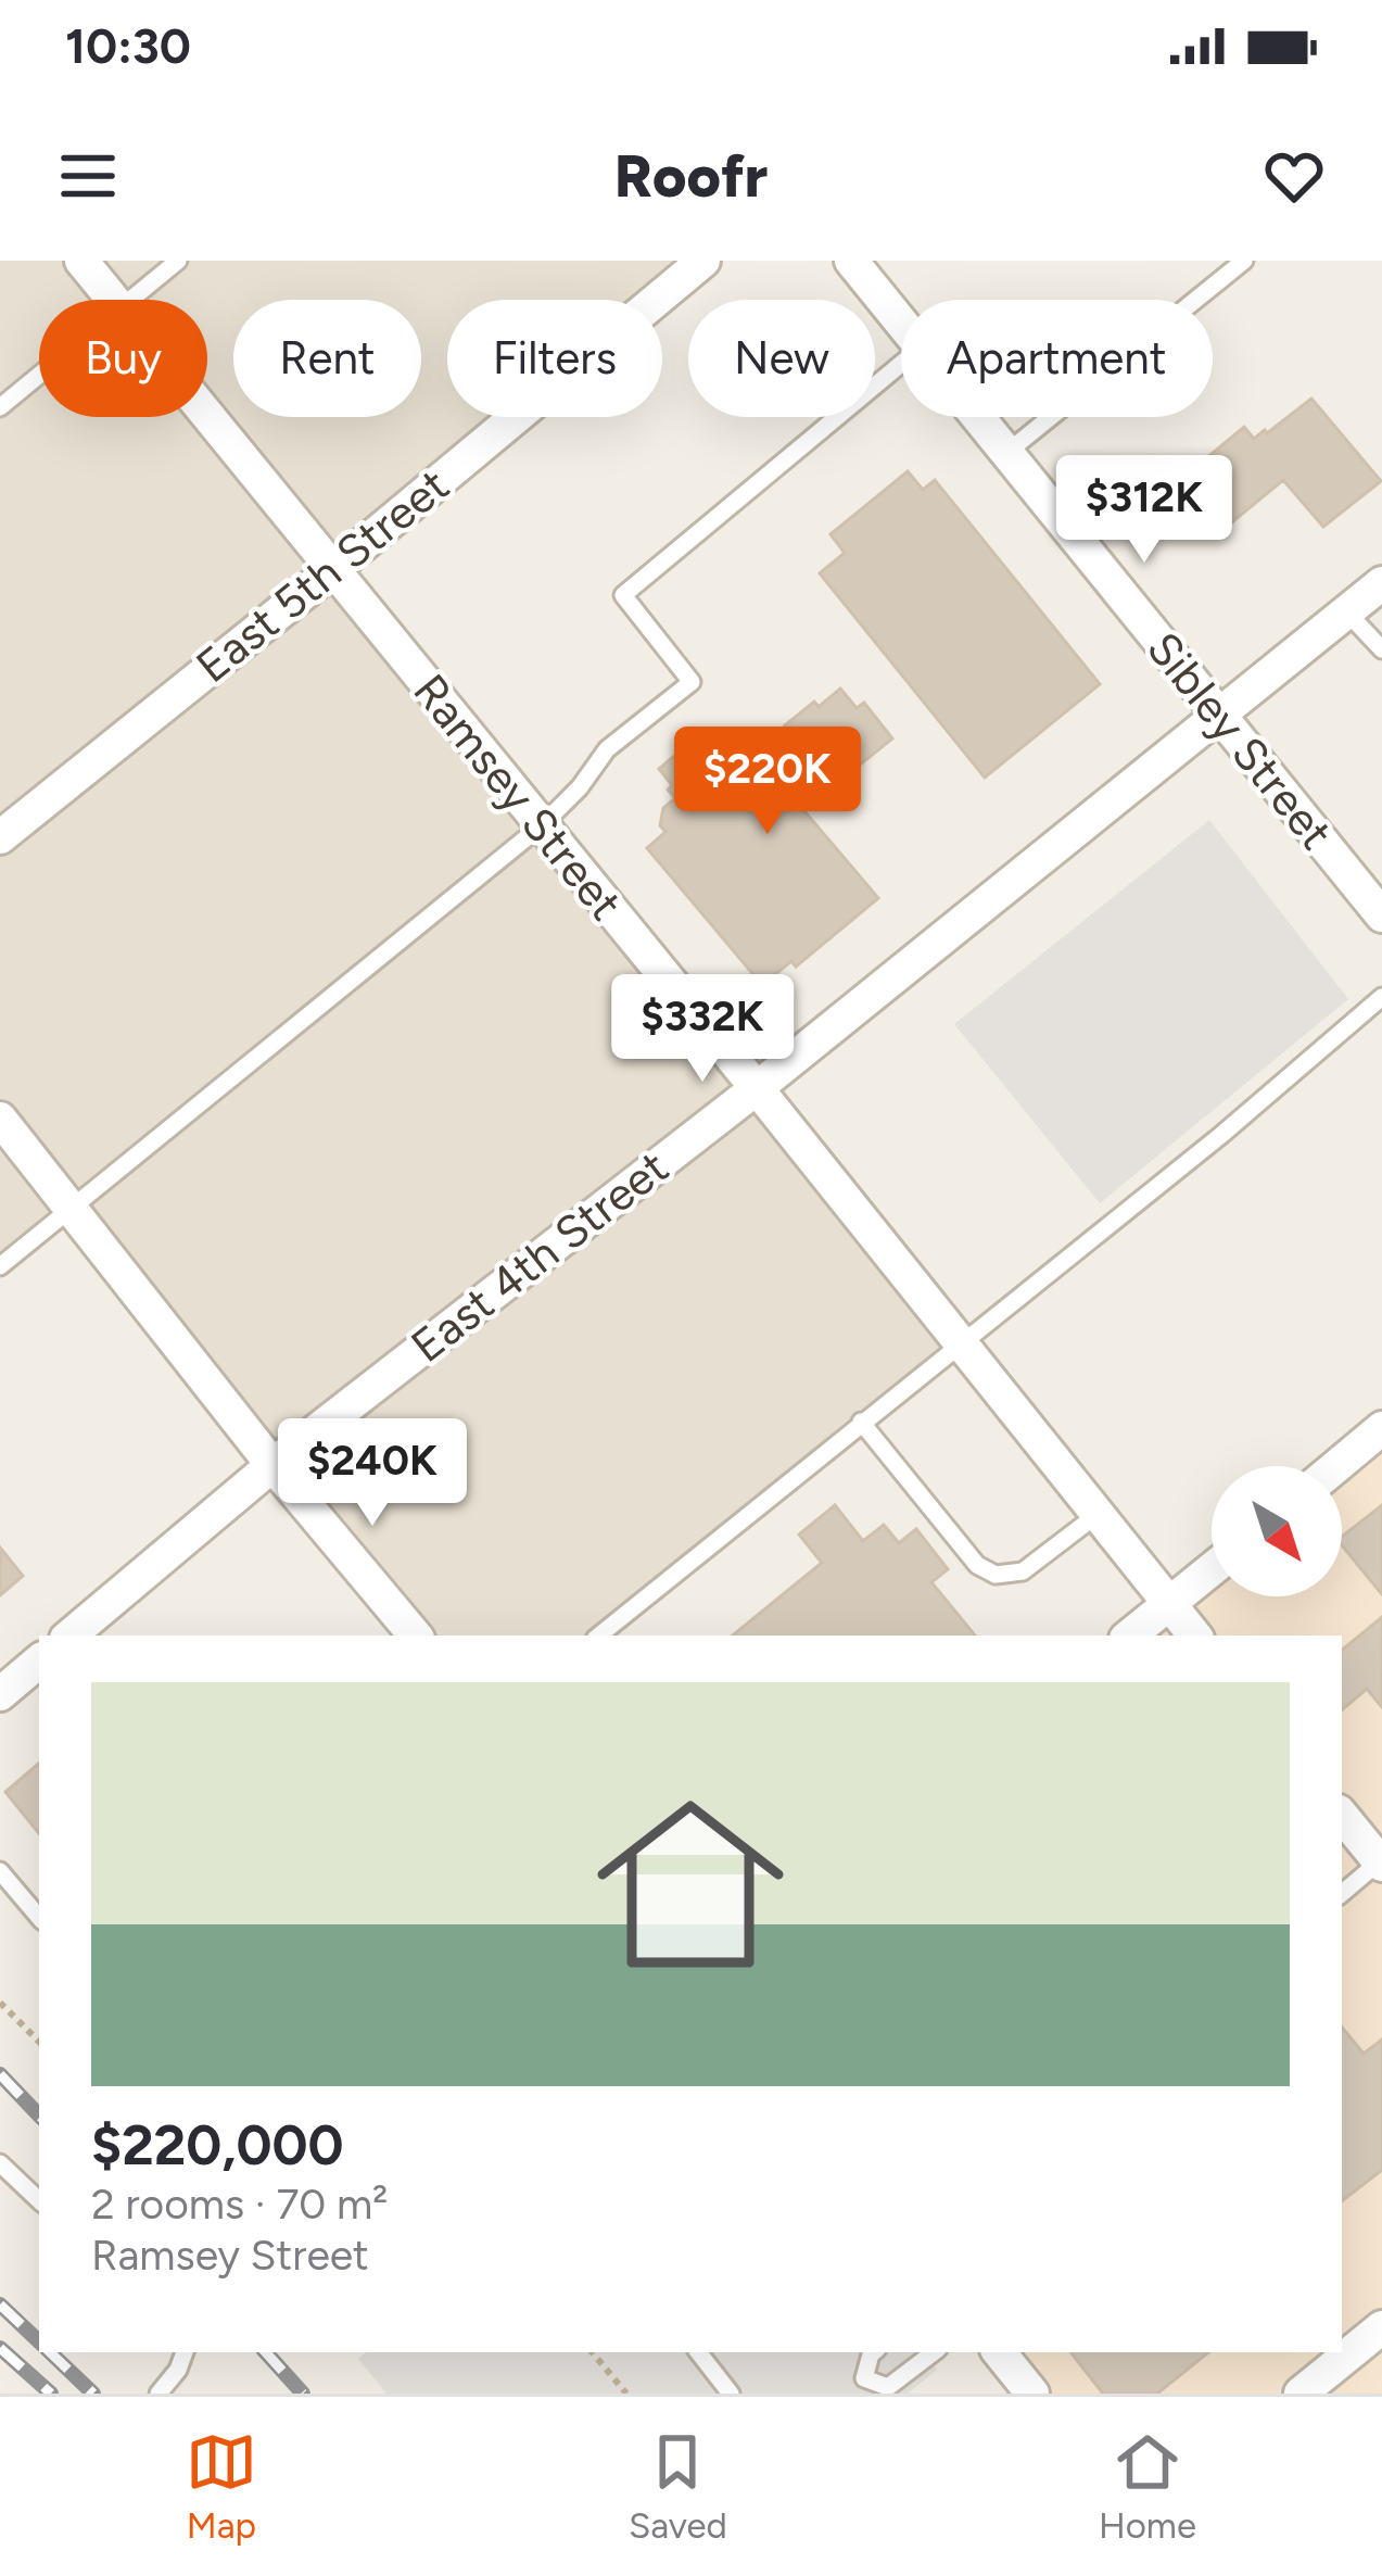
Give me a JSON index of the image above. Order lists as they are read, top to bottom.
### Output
{
  "streets": {
    "street": [
      "East 5th Street",
      "Sibley Street",
      "Ramsey Street",
      "East 4th Street"
    ]
  },
  "crossings": [
    ["East 5th Street", "Ramsey Street"],
    ["Sibley Street", "East 4th Street"],
    ["Ramsey Street", "East 4th Street"]
  ],
  "north": "bottom right",
  "page": {
    "status": "10:30",
    "header": "Roofr",
    "chip": [
      "Buy",
      "Rent",
      "Filters",
      "New",
      "Apartment"
    ],
    "price": [
      "$312K",
      "$220K",
      "$332K",
      "$240K"
    ],
    "list": [
      {
        "name": "$220,000",
        "note": "2 rooms · 70 m² · Ramsey Street"
      }
    ],
    "tabs": ["Map", "Saved", "Home"]
  }
}
